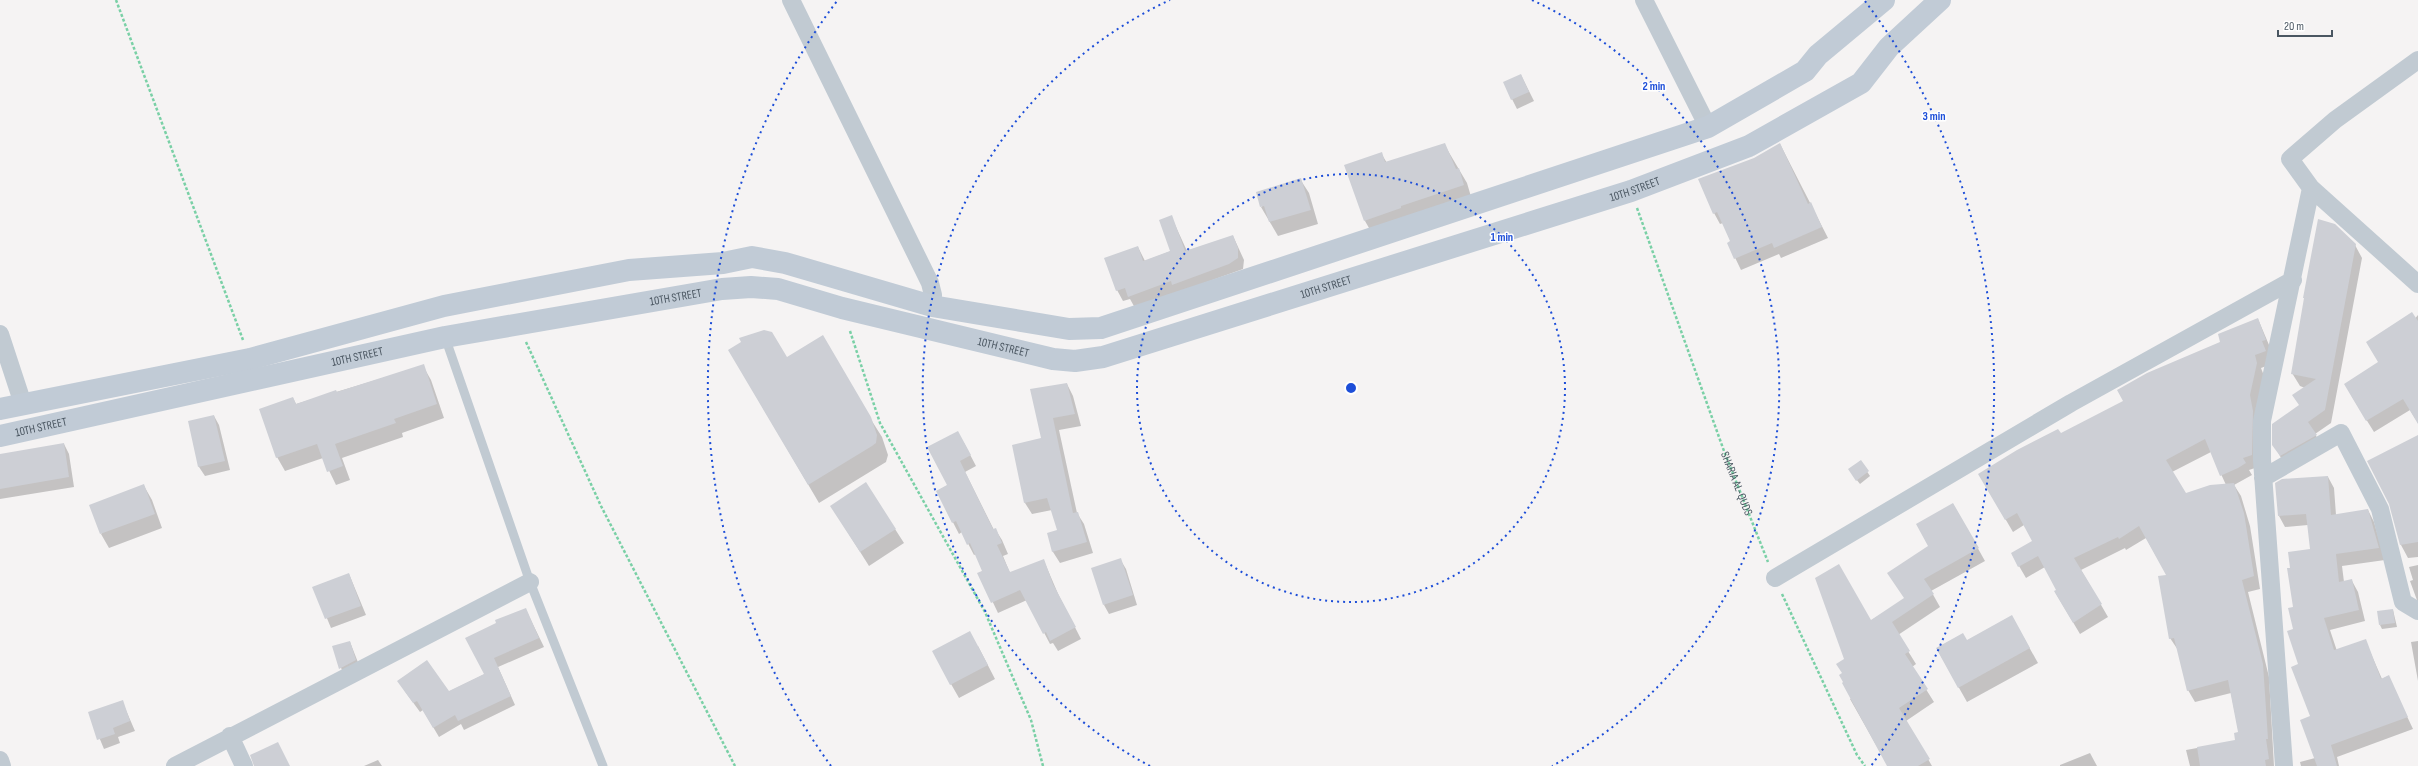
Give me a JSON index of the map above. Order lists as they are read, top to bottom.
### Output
{
  "streets": {
    "main road": ["10TH STREET"],
    "path": ["SHARIA AL-QUDS"]
  },
  "crossings": [
    ["10TH STREET", "SHARIA AL-QUDS"]
  ],
  "scale_bar": "20 m",
  "rings": ["2 min", "3 min", "1 min"]
}
